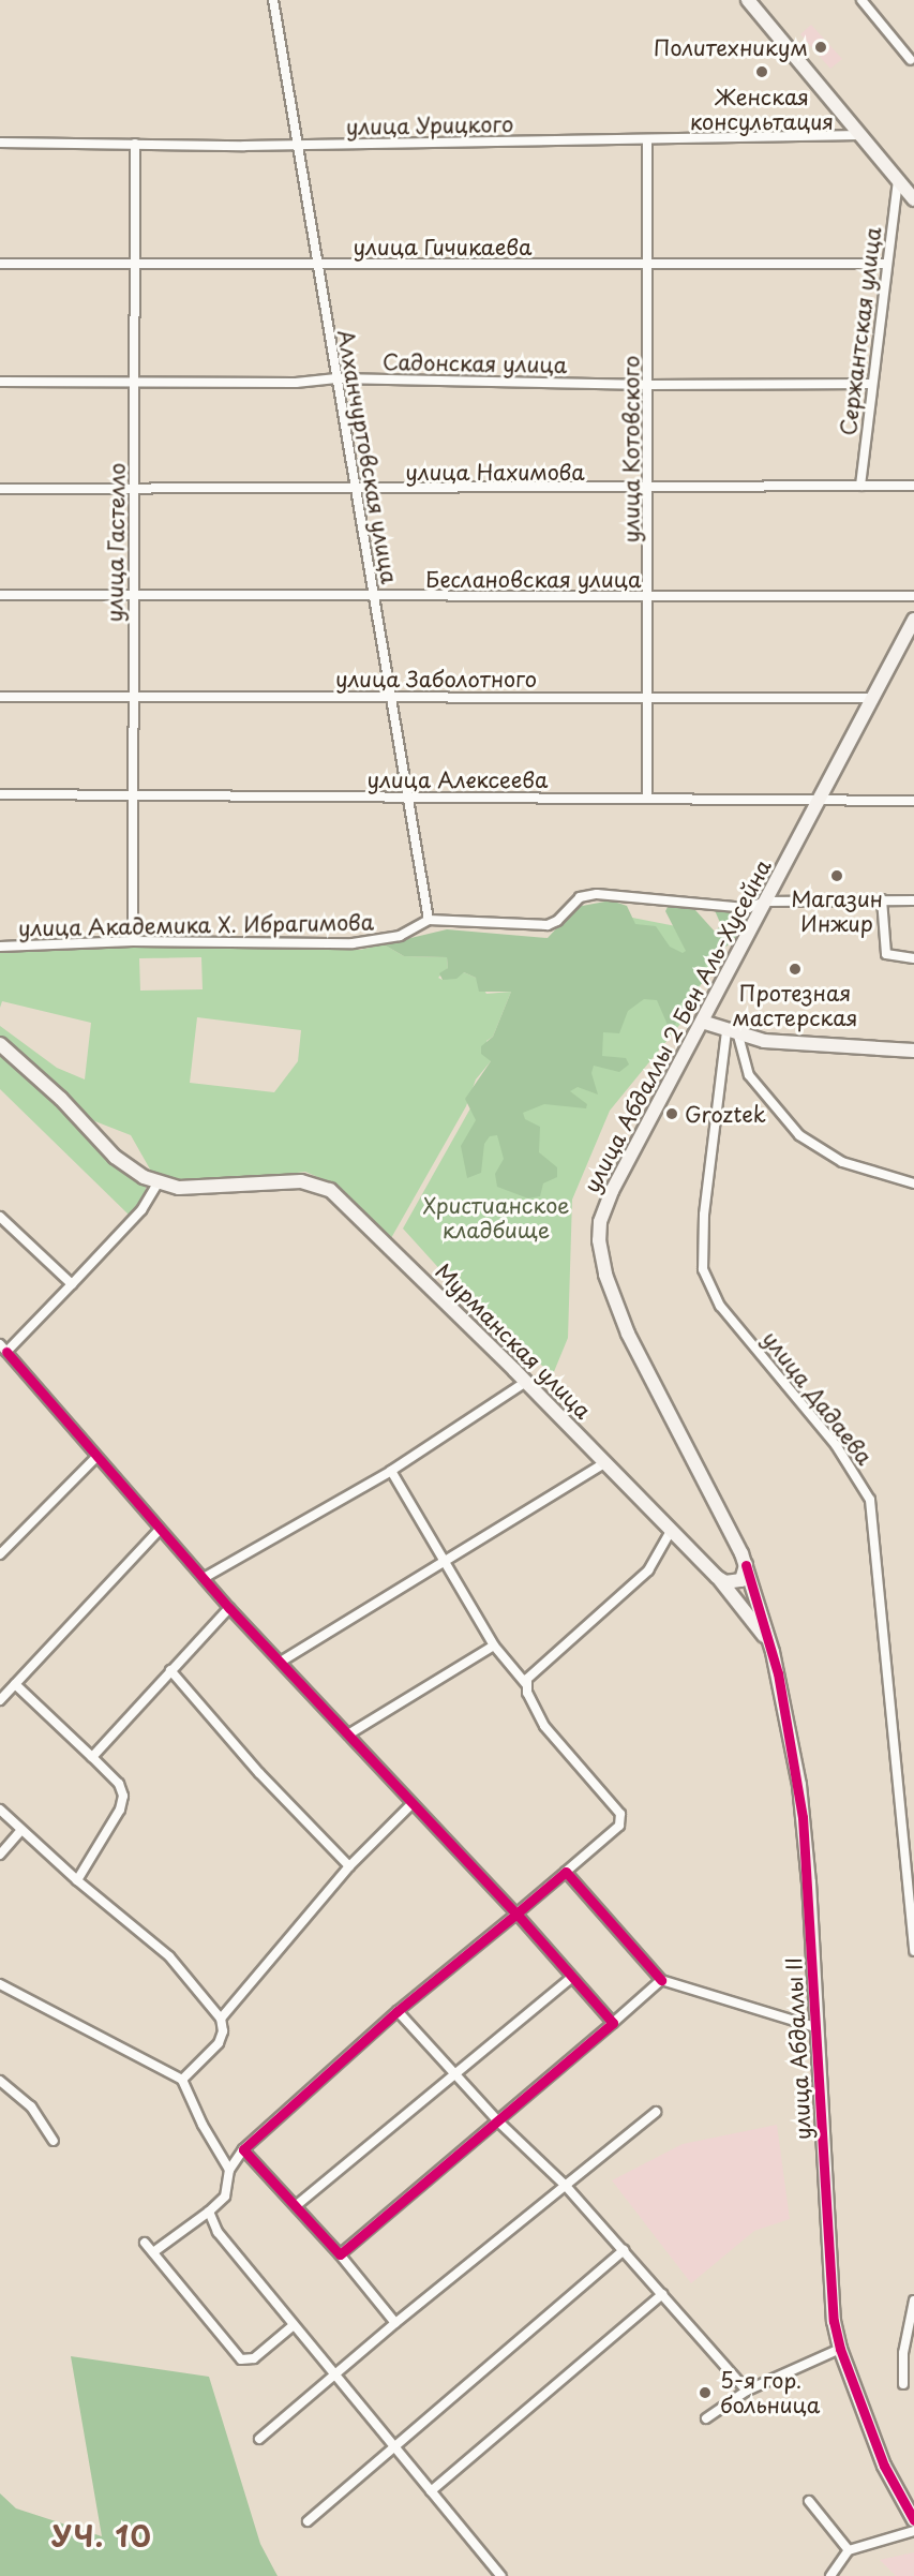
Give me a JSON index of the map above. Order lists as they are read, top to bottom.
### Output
{
  "streets": {
    "main road": ["улица Абдаллы 2 Бен Аль-Хусейна", "Мурманская улица", "улица Абдаллы II"],
    "street": [
      "улица Урицкого",
      "улица Гичикаева",
      "Сержантская улица",
      "Садонская улица",
      "улица Котовского",
      "Алханчуртовская улица",
      "улица Нахимова",
      "улица Гастелло",
      "Беслановская улица",
      "улица Заболотного",
      "улица Алексеева",
      "улица Академика Х. Ибрагимова",
      "улица Дадаева"
    ]
  },
  "crossings": [
    ["улица Урицкого", "улица Котовского"],
    ["улица Урицкого", "Алханчуртовская улица"],
    ["улица Урицкого", "улица Гастелло"],
    ["улица Гичикаева", "Сержантская улица"],
    ["улица Гичикаева", "улица Котовского"],
    ["улица Гичикаева", "Алханчуртовская улица"],
    ["улица Гичикаева", "улица Гастелло"],
    ["Сержантская улица", "Садонская улица"],
    ["Сержантская улица", "улица Нахимова"],
    ["Садонская улица", "улица Котовского"],
    ["Садонская улица", "Алханчуртовская улица"],
    ["Садонская улица", "улица Гастелло"],
    ["улица Котовского", "улица Нахимова"],
    ["улица Котовского", "Беслановская улица"],
    ["улица Котовского", "улица Заболотного"],
    ["улица Котовского", "улица Алексеева"],
    ["Алханчуртовская улица", "улица Нахимова"],
    ["Алханчуртовская улица", "Беслановская улица"],
    ["Алханчуртовская улица", "улица Заболотного"],
    ["Алханчуртовская улица", "улица Алексеева"],
    ["Алханчуртовская улица", "улица Академика Х. Ибрагимова"],
    ["улица Нахимова", "улица Гастелло"],
    ["улица Гастелло", "Беслановская улица"],
    ["улица Гастелло", "улица Заболотного"],
    ["улица Гастелло", "улица Алексеева"],
    ["улица Гастелло", "улица Академика Х. Ибрагимова"],
    ["улица Заболотного", "улица Абдаллы 2 Бен Аль-Хусейна"],
    ["улица Алексеева", "улица Абдаллы 2 Бен Аль-Хусейна"],
    ["улица Абдаллы 2 Бен Аль-Хусейна", "улица Абдаллы II"],
    ["Мурманская улица", "улица Абдаллы II"]
  ],
  "districts": ["УЧ. 10"],
  "parks": ["Христианское кладбище"],
  "places": [
    "Политехникум",
    "Женская консультация",
    "Магазин Инжир",
    "Протезная мастерская",
    "Groztek",
    "5-я гор. больница"
  ]
}
